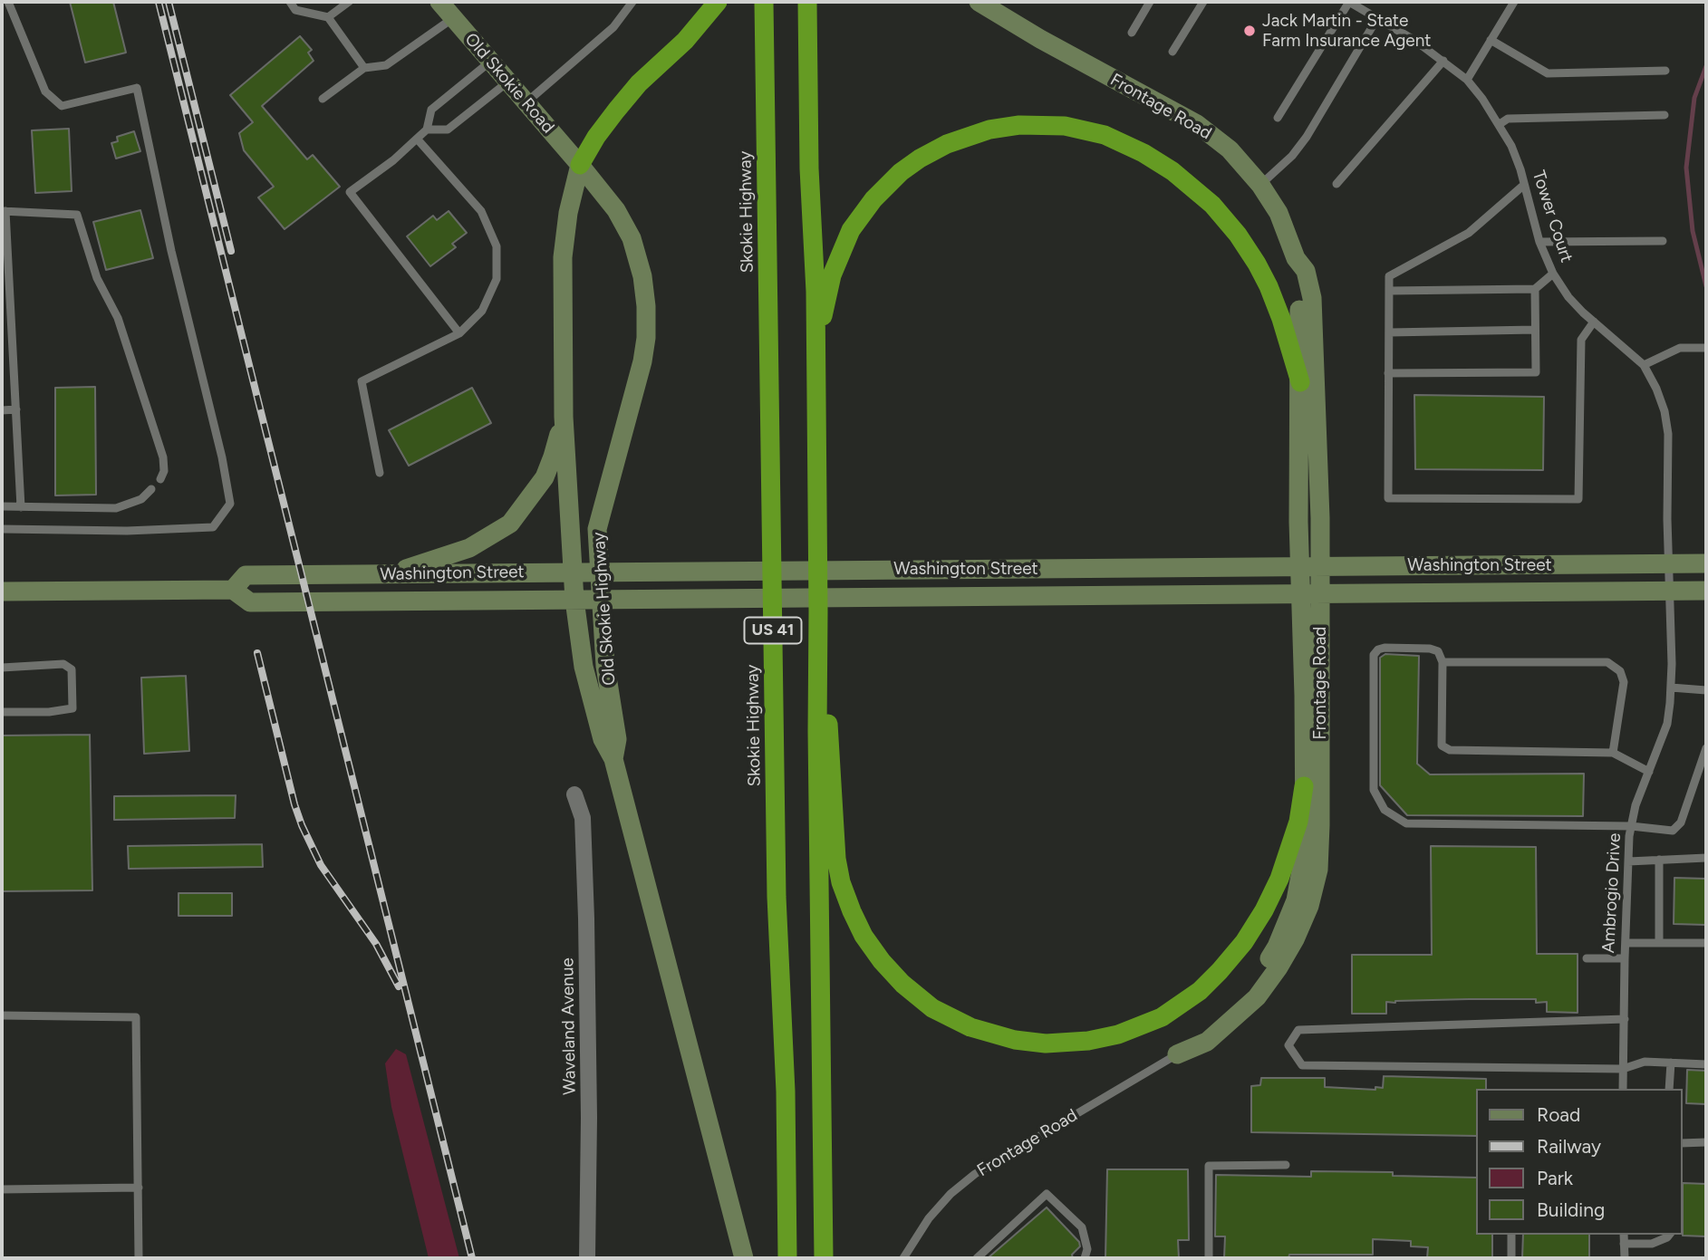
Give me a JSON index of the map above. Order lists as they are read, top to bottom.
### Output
{
  "streets": {
    "highway": ["Skokie Highway", "US 41"],
    "main road": [
      "Old Skokie Road",
      "Frontage Road",
      "Washington Street",
      "Old Skokie Highway"
    ],
    "street": ["Waveland Avenue"],
    "lane": ["Tower Court", "Ambrogio Drive"]
  },
  "crossings": [
    ["Old Skokie Road", "Old Skokie Highway"],
    ["Frontage Road", "Washington Street"],
    ["Tower Court", "Washington Street"],
    ["Tower Court", "Ambrogio Drive"],
    ["Washington Street", "Old Skokie Highway"],
    ["Washington Street", "Ambrogio Drive"]
  ],
  "places": ["Jack Martin - State Farm Insurance Agent"],
  "legend": [
    "Road",
    "Railway",
    "Park",
    "Building"
  ]
}
